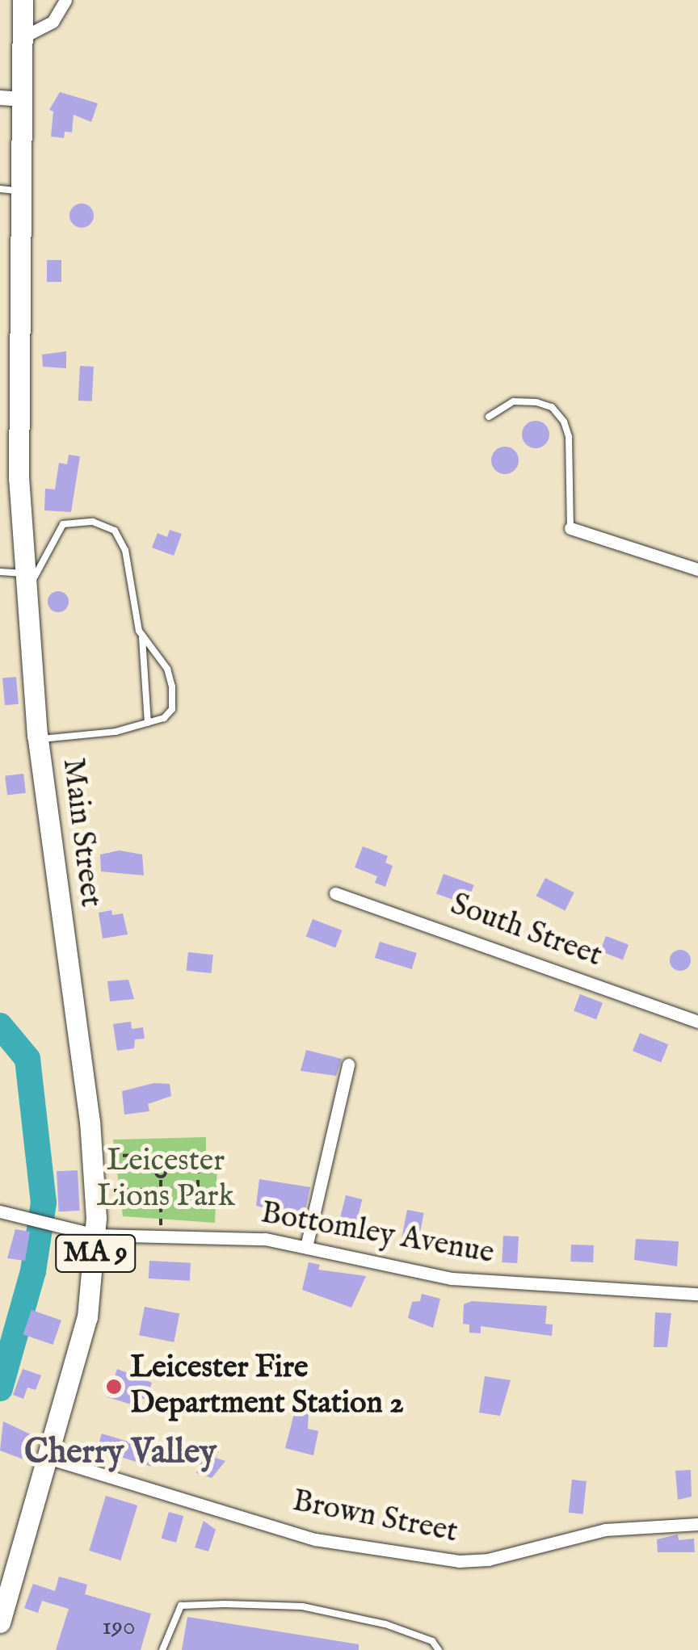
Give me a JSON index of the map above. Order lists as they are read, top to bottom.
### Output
{
  "streets": {
    "highway": ["Main Street", "MA 9"],
    "street": ["South Street", "Bottomley Avenue", "Brown Street"]
  },
  "crossings": [
    ["Main Street", "Bottomley Avenue"],
    ["Main Street", "Brown Street"]
  ],
  "districts": ["Cherry Valley"],
  "parks": ["Leicester Lions Park"],
  "places": ["Leicester Fire Department Station 2"],
  "house_numbers": ["190"]
}
